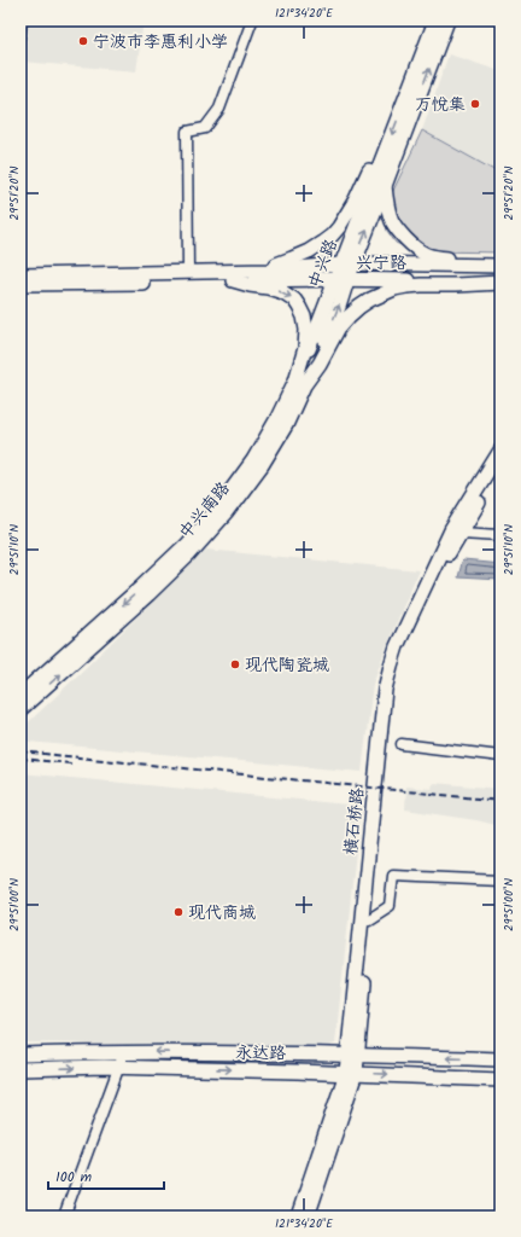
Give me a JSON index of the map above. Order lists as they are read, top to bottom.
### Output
{
  "streets": {
    "main road": [
      "兴宁路",
      "中兴路",
      "中兴南路",
      "横石桥路",
      "永达路"
    ]
  },
  "crossings": [
    ["兴宁路", "中兴路"],
    ["兴宁路", "中兴南路"],
    ["中兴路", "中兴南路"],
    ["横石桥路", "永达路"]
  ],
  "places": [
    "宁波市李惠利小学",
    "万悦集",
    "现代陶瓷城",
    "现代商城"
  ],
  "scale_bar": "100 m",
  "coordinates": [
    "121°34'20\"E",
    "29°51'20\"N",
    "29°51'10\"N",
    "29°51'00\"N"
  ]
}
